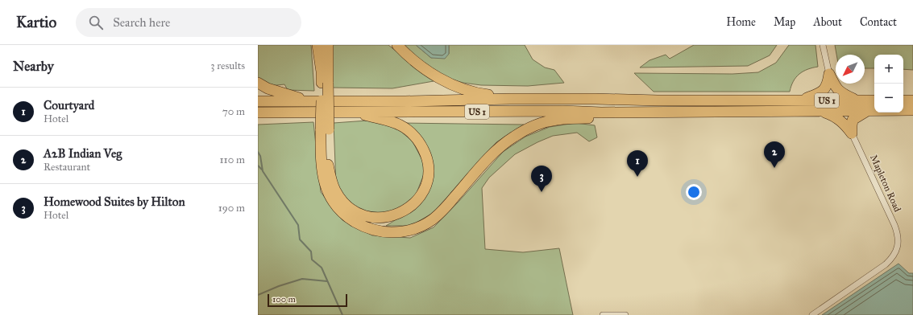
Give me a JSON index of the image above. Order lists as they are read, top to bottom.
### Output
{
  "streets": {
    "highway": ["US 1"],
    "street": ["Mapleton Road"]
  },
  "scale_bar": "100 m",
  "north": "bottom left",
  "page": {
    "header": "Kartio",
    "search": "Search here",
    "nav": [
      "Home",
      "Map",
      "About",
      "Contact"
    ],
    "heading": ["Nearby", "3 results"],
    "map_buttons": ["+", "−"],
    "list": [
      {
        "mark": "1",
        "name": "Courtyard",
        "note": "Hotel",
        "value": "70 m"
      },
      {
        "mark": "2",
        "name": "A2B Indian Veg",
        "note": "Restaurant",
        "value": "110 m"
      },
      {
        "mark": "3",
        "name": "Homewood Suites by Hilton",
        "note": "Hotel",
        "value": "190 m"
      }
    ],
    "pins": ["2", "1", "3"],
    "scale": "100 m"
  }
}
